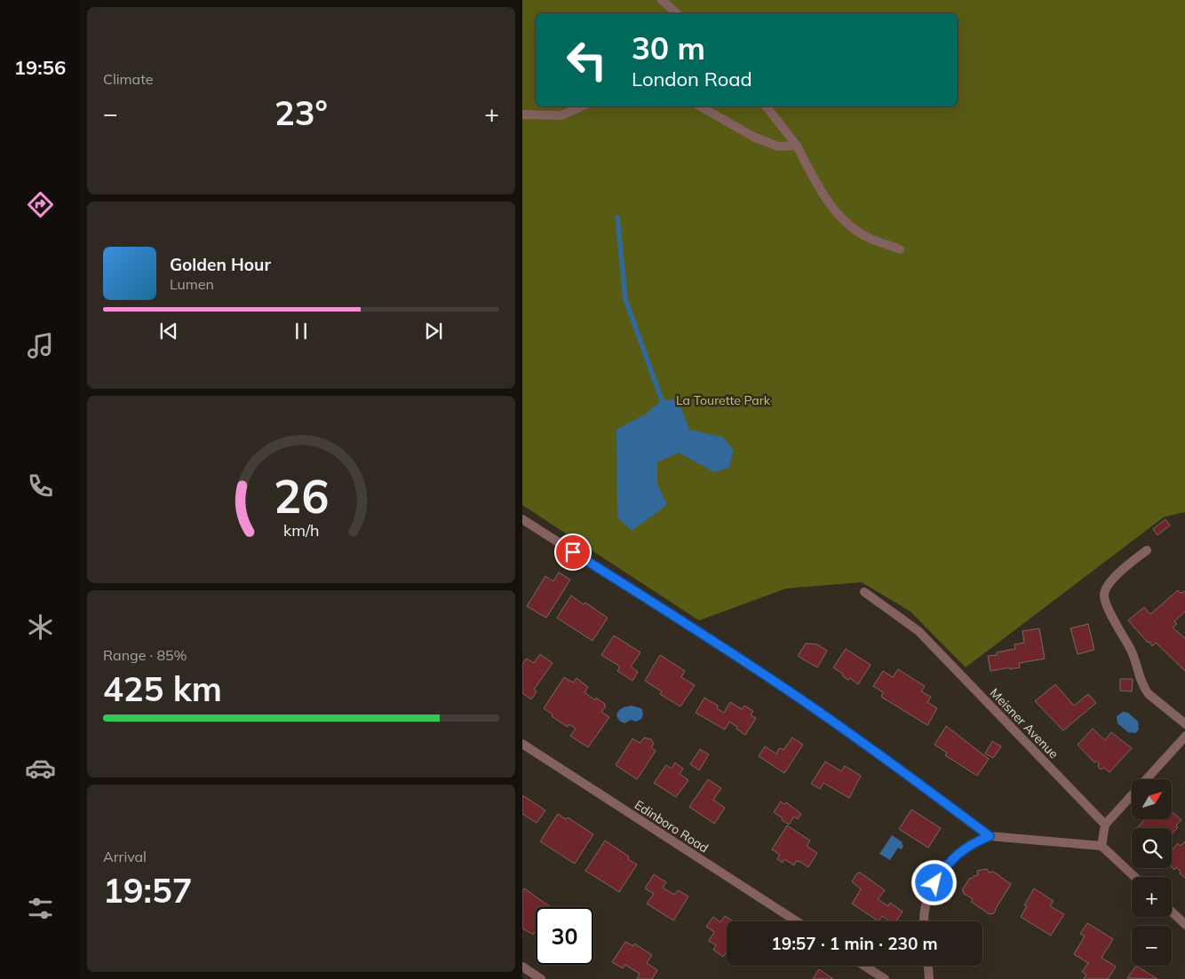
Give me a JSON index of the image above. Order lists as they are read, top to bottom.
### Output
{
  "streets": {
    "street": ["Meisner Avenue", "Edinboro Road"]
  },
  "parks": ["La Tourette Park"],
  "north": "top right",
  "page": {
    "tabs": "19:56",
    "tile": [
      "Climate",
      ["Range · 85%", "425 km"],
      ["Arrival", "19:57"]
    ],
    "turn": ["30 m", "London Road"],
    "heat": ["−", "23°", "+"],
    "song": ["Golden Hour", "Lumen"],
    "map_buttons": ["+", "−"],
    "limit": "30",
    "trip": "19:57 · 1 min · 230 m",
    "gauge": ["26", "km/h"]
  }
}
